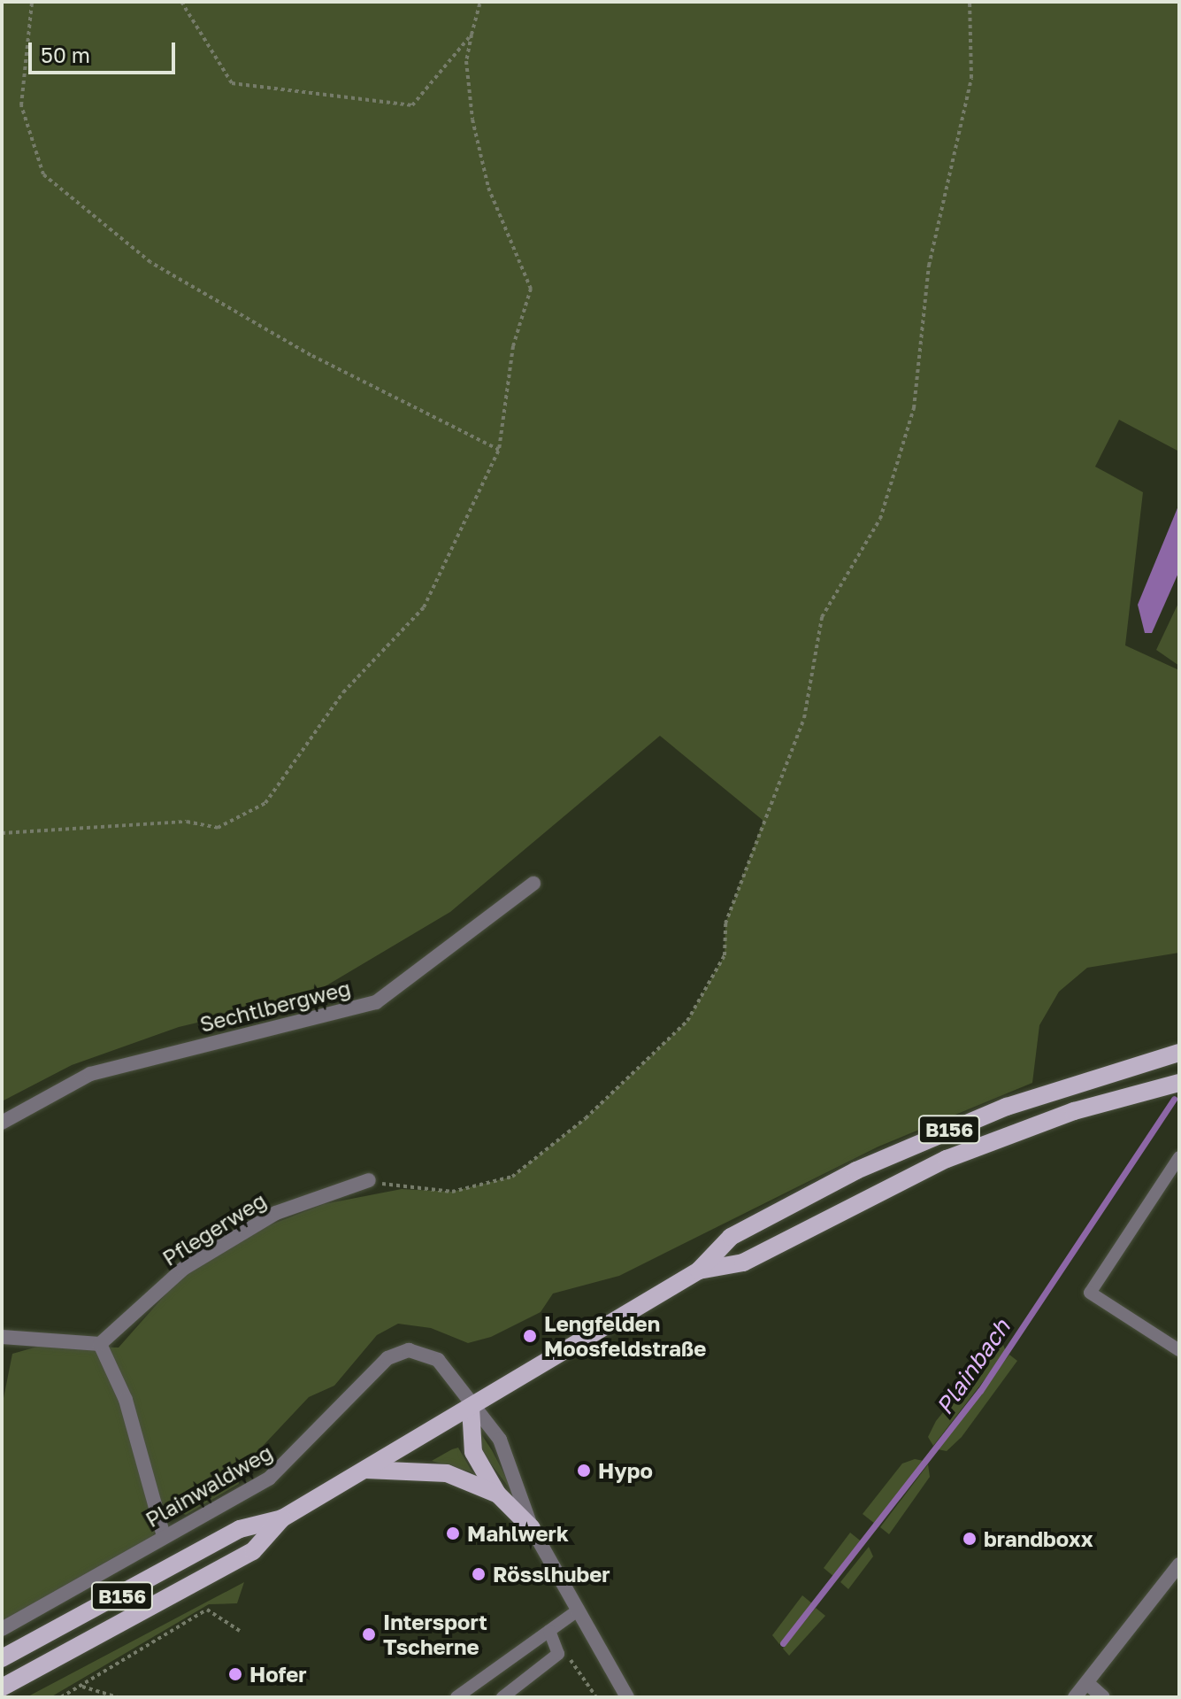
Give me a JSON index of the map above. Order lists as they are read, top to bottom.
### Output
{
  "streets": {
    "main road": ["B156"],
    "street": ["Sechtlbergweg", "Pflegerweg", "Plainwaldweg"]
  },
  "crossings": [
    ["B156", "Plainwaldweg"]
  ],
  "water": ["Plainbach"],
  "places": [
    "Lengfelden Moosfeldstraße",
    "Hypo",
    "Mahlwerk",
    "brandboxx",
    "Rösslhuber",
    "Intersport Tscherne",
    "Hofer"
  ],
  "scale_bar": "50 m"
}
